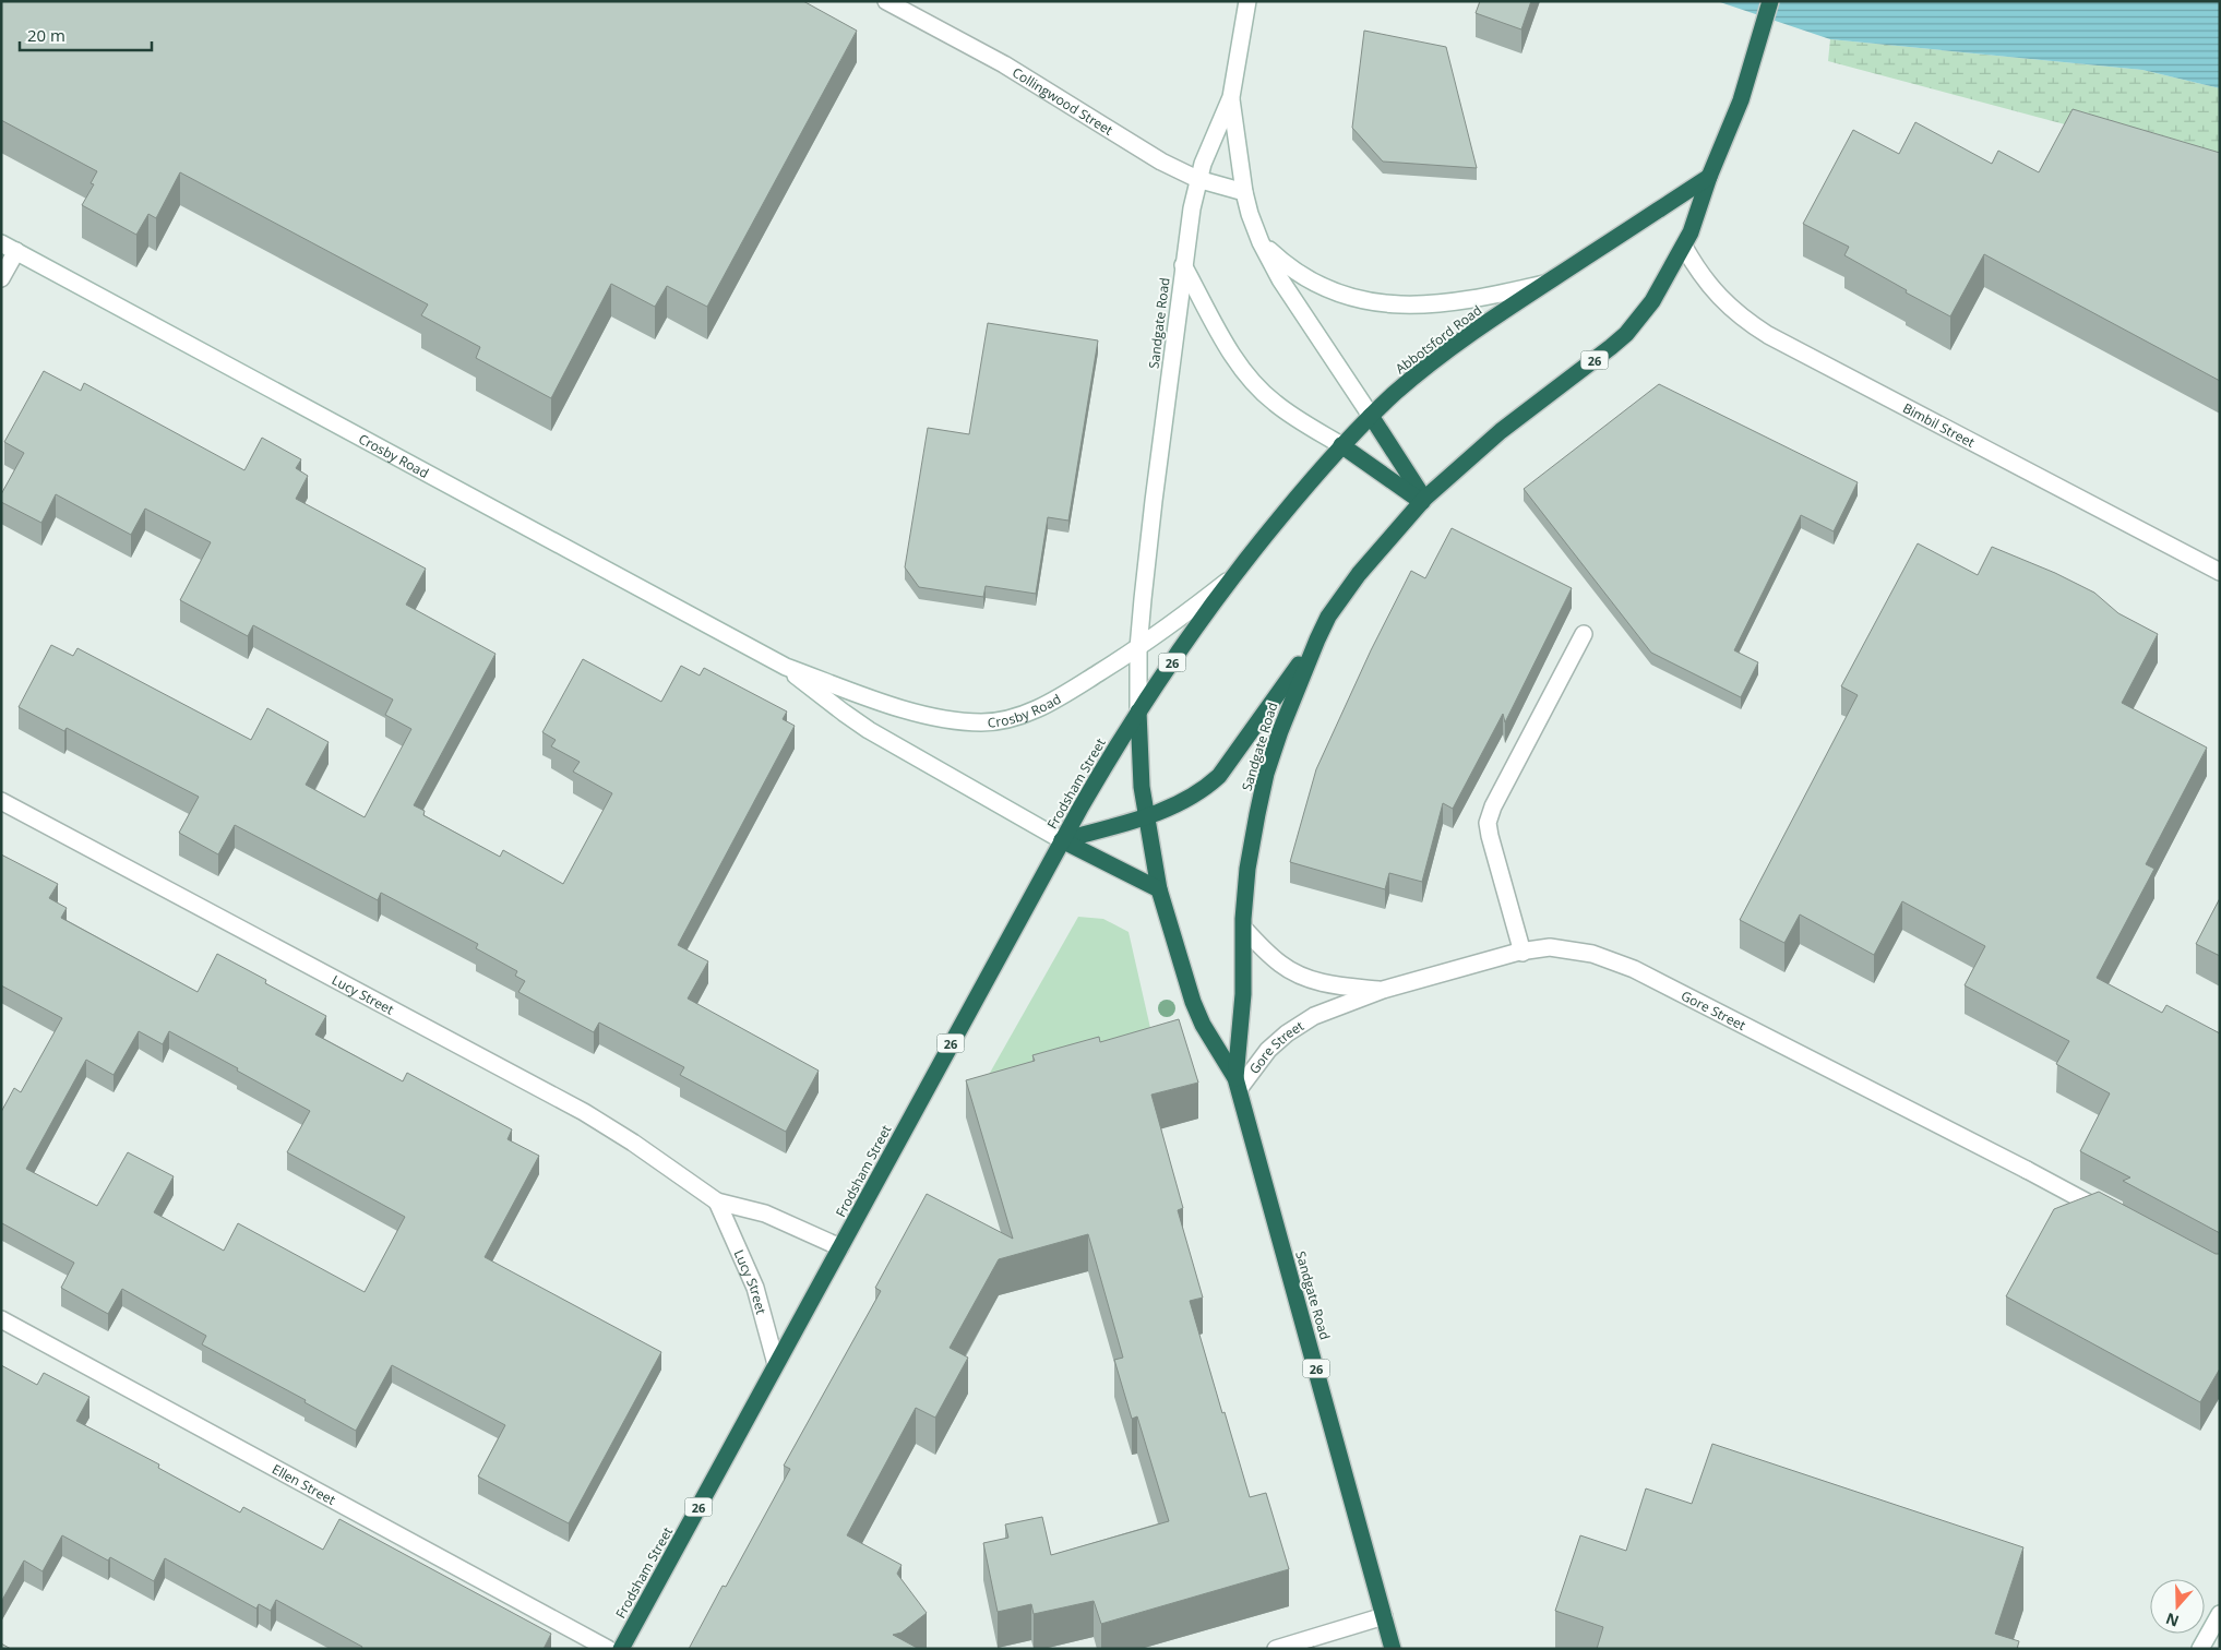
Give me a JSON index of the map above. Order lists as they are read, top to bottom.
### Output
{
  "streets": {
    "highway": [
      "Sandgate Road",
      "Abbotsford Road",
      "26",
      "Frodsham Street"
    ],
    "street": [
      "Collingwood Street",
      "Bimbil Street",
      "Crosby Road",
      "Lucy Street",
      "Gore Street",
      "Ellen Street"
    ]
  },
  "crossings": [
    ["Collingwood Street", "Sandgate Road"],
    ["Sandgate Road", "Abbotsford Road"],
    ["Sandgate Road", "26"],
    ["Sandgate Road", "Crosby Road"],
    ["Sandgate Road", "Frodsham Street"],
    ["Sandgate Road", "Gore Street"],
    ["Abbotsford Road", "26"],
    ["Abbotsford Road", "Crosby Road"],
    ["26", "Bimbil Street"],
    ["26", "Crosby Road"],
    ["26", "Frodsham Street"],
    ["Crosby Road", "Frodsham Street"],
    ["Frodsham Street", "Lucy Street"]
  ],
  "scale_bar": "20 m",
  "north": "bottom"
}
